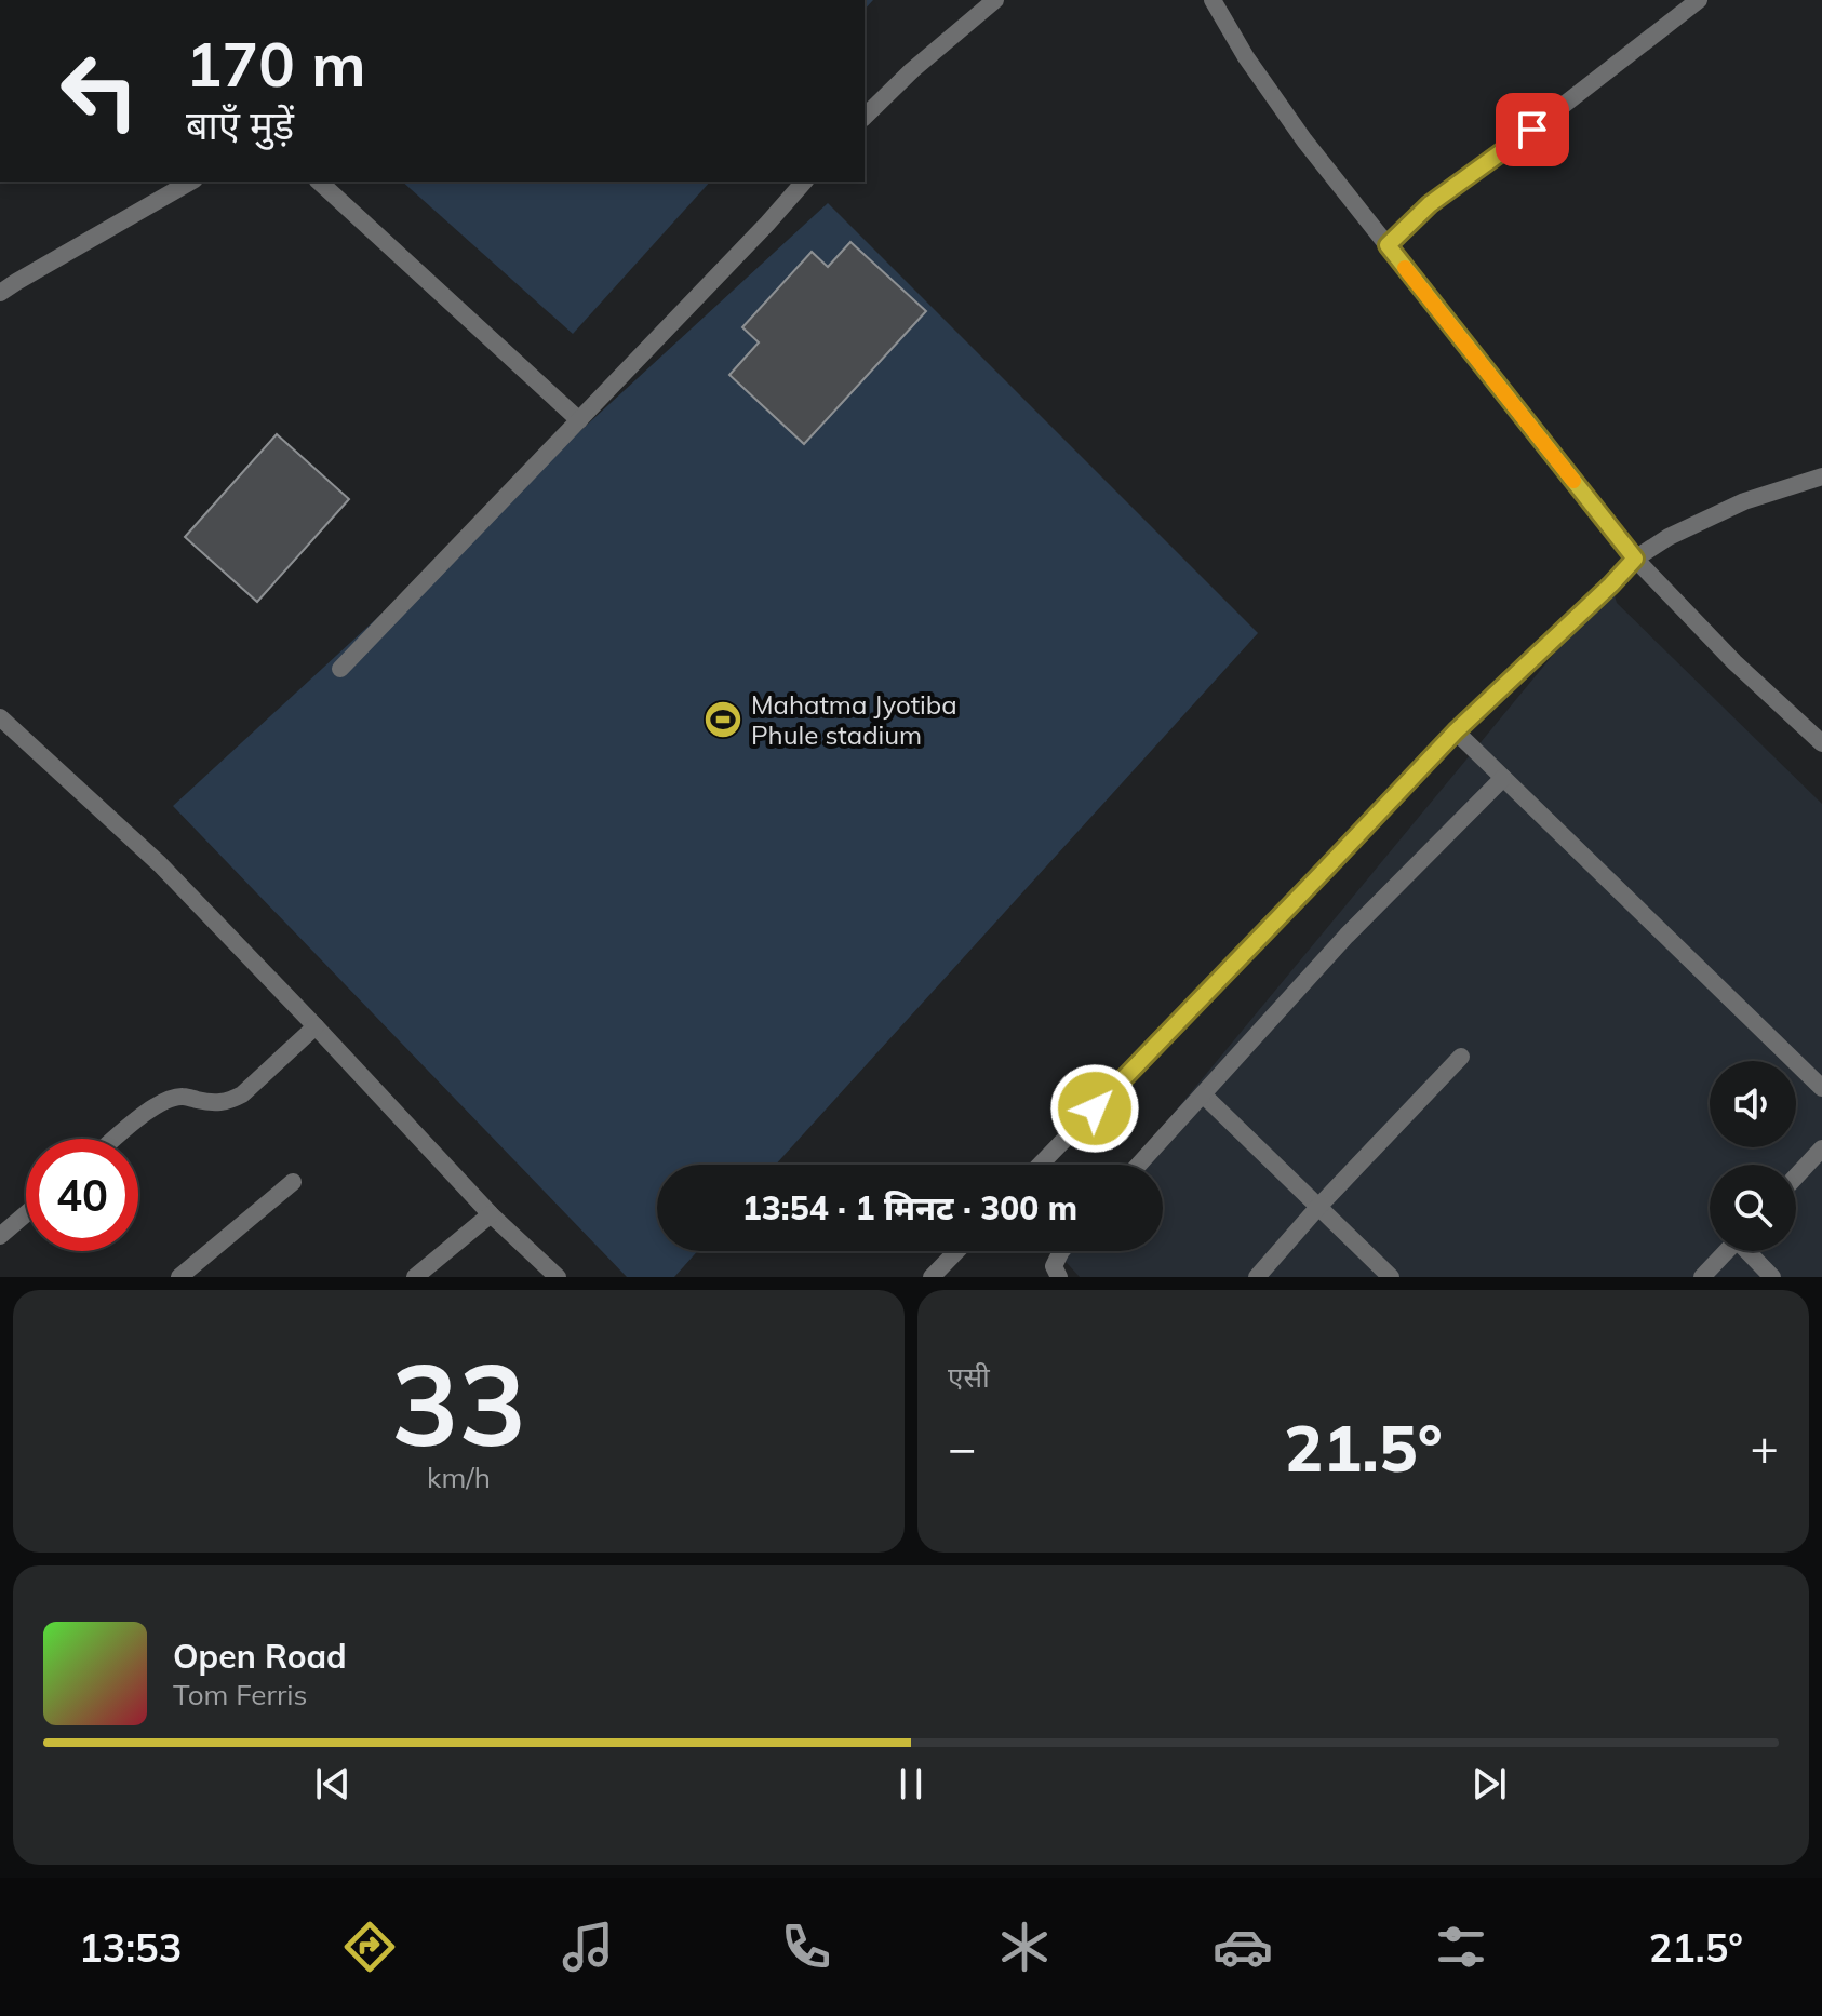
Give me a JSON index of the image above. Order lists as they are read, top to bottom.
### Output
{
  "places": {
    "sports": ["Mahatma Jyotiba Phule stadium"]
  },
  "page": {
    "turn": ["170 m", "बाएँ मुड़ें"],
    "limit": "40",
    "trip": "13:54 · 1 मिनट · 300 m",
    "tile": [
      ["33", "km/h"],
      "एसी"
    ],
    "heat": ["−", "21.5°", "+"],
    "song": ["Open Road", "Tom Ferris"],
    "tabs": ["13:53", "21.5°"]
  }
}
